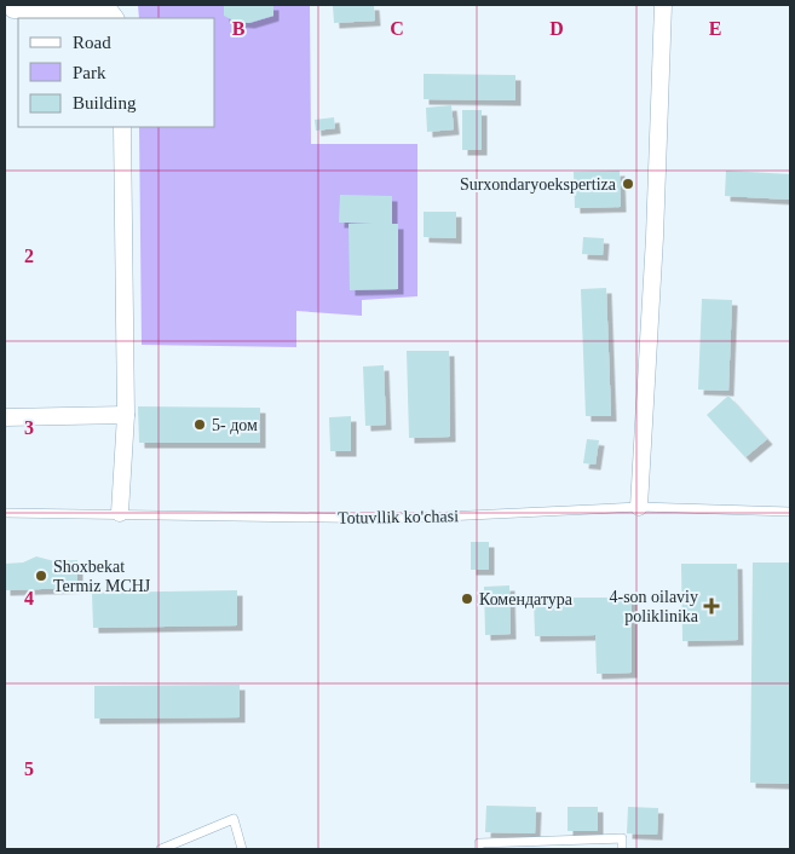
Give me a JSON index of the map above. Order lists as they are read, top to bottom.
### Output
{
  "streets": {
    "lane": ["Totuvllik ko'chasi"]
  },
  "places": {
    "other": [
      "Surxondaryoekspertiza",
      "5- дом",
      "Shoxbekat Termiz MCHJ",
      "Комендатура"
    ],
    "health": ["4-son oilaviy poliklinika"]
  },
  "legend": ["Road", "Park", "Building"],
  "grid": {
    "columns": [
      "B",
      "C",
      "D",
      "E"
    ],
    "rows": [
      "2",
      "3",
      "4",
      "5"
    ]
  }
}
